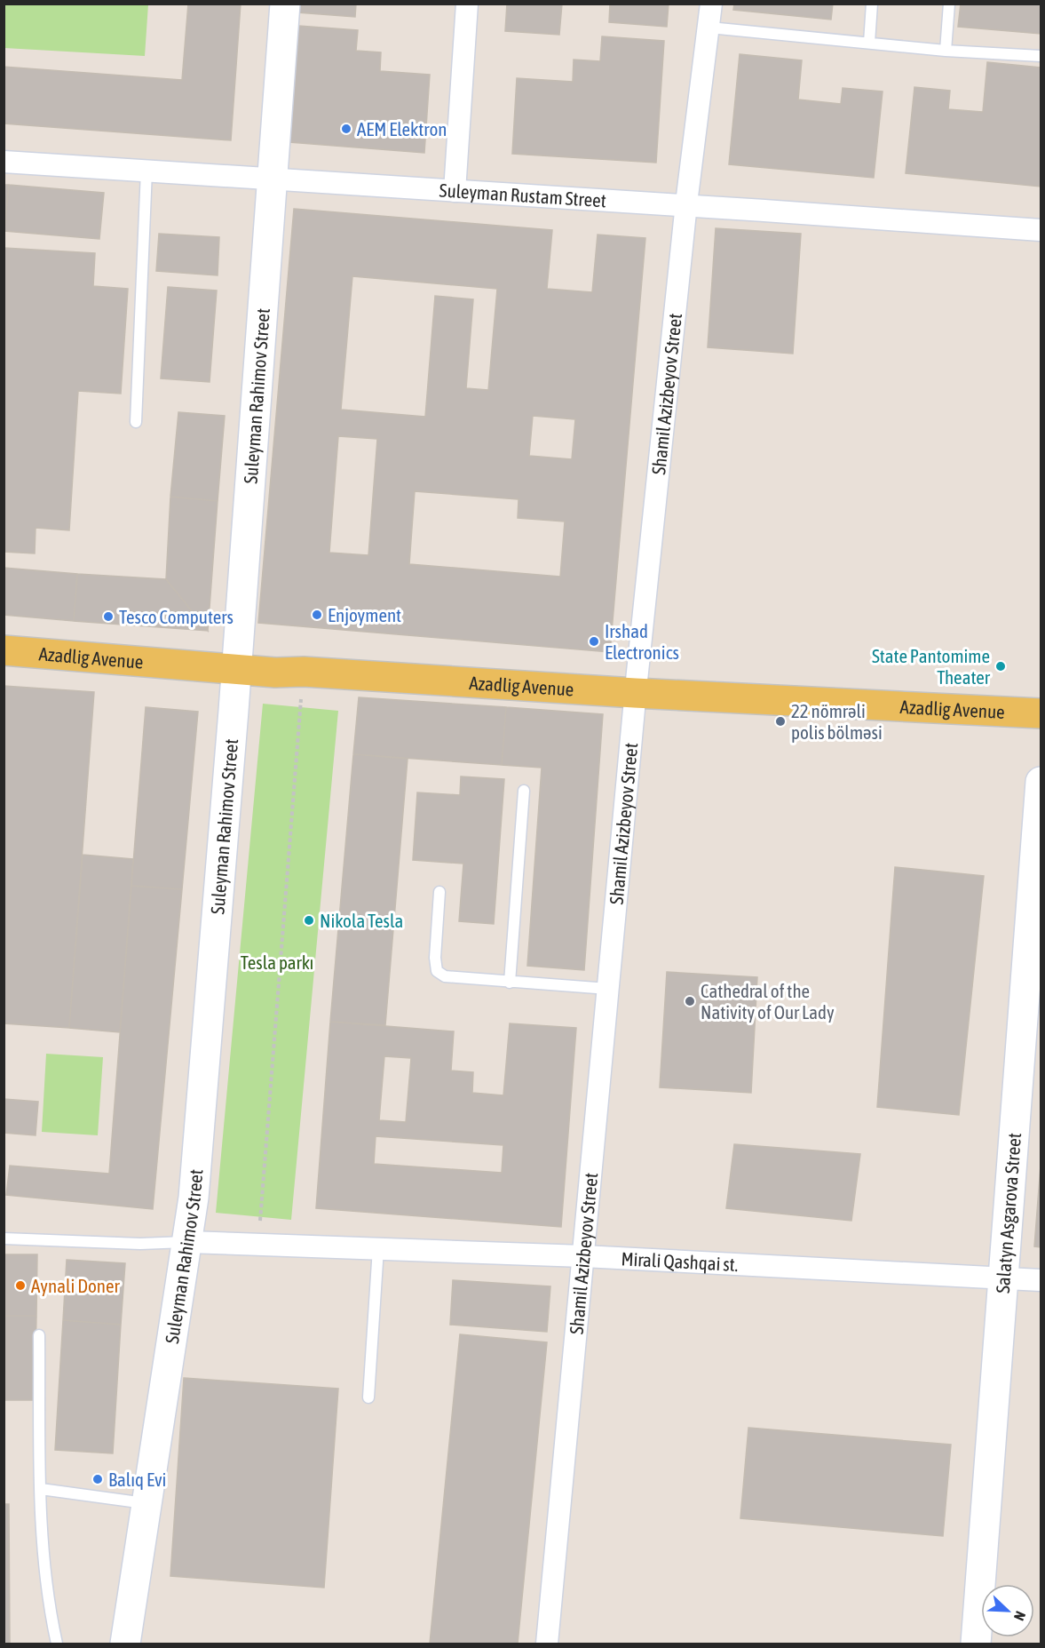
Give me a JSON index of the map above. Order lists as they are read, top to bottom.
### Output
{
  "streets": {
    "main road": ["Suleyman Rahimov Street", "Azadlig Avenue", "Salatyn Asgarova Street"],
    "street": ["Suleyman Rustam Street", "Shamil Azizbeyov Street", "Mirali Qashqai st."]
  },
  "crossings": [
    ["Suleyman Rustam Street", "Shamil Azizbeyov Street"],
    ["Suleyman Rustam Street", "Suleyman Rahimov Street"],
    ["Shamil Azizbeyov Street", "Azadlig Avenue"],
    ["Shamil Azizbeyov Street", "Mirali Qashqai st."],
    ["Suleyman Rahimov Street", "Azadlig Avenue"],
    ["Suleyman Rahimov Street", "Mirali Qashqai st."],
    ["Salatyn Asgarova Street", "Mirali Qashqai st."]
  ],
  "parks": ["Tesla parkı"],
  "places": [
    "AEM Elektron",
    "Enjoyment",
    "Tesco Computers",
    "Irshad Electronics",
    "State Pantomime Theater",
    "22 nömrəli polis bölməsi",
    "Nikola Tesla",
    "Cathedral of the Nativity of Our Lady",
    "Aynali Doner",
    "Balıq Evi"
  ],
  "north": "bottom right"
}
